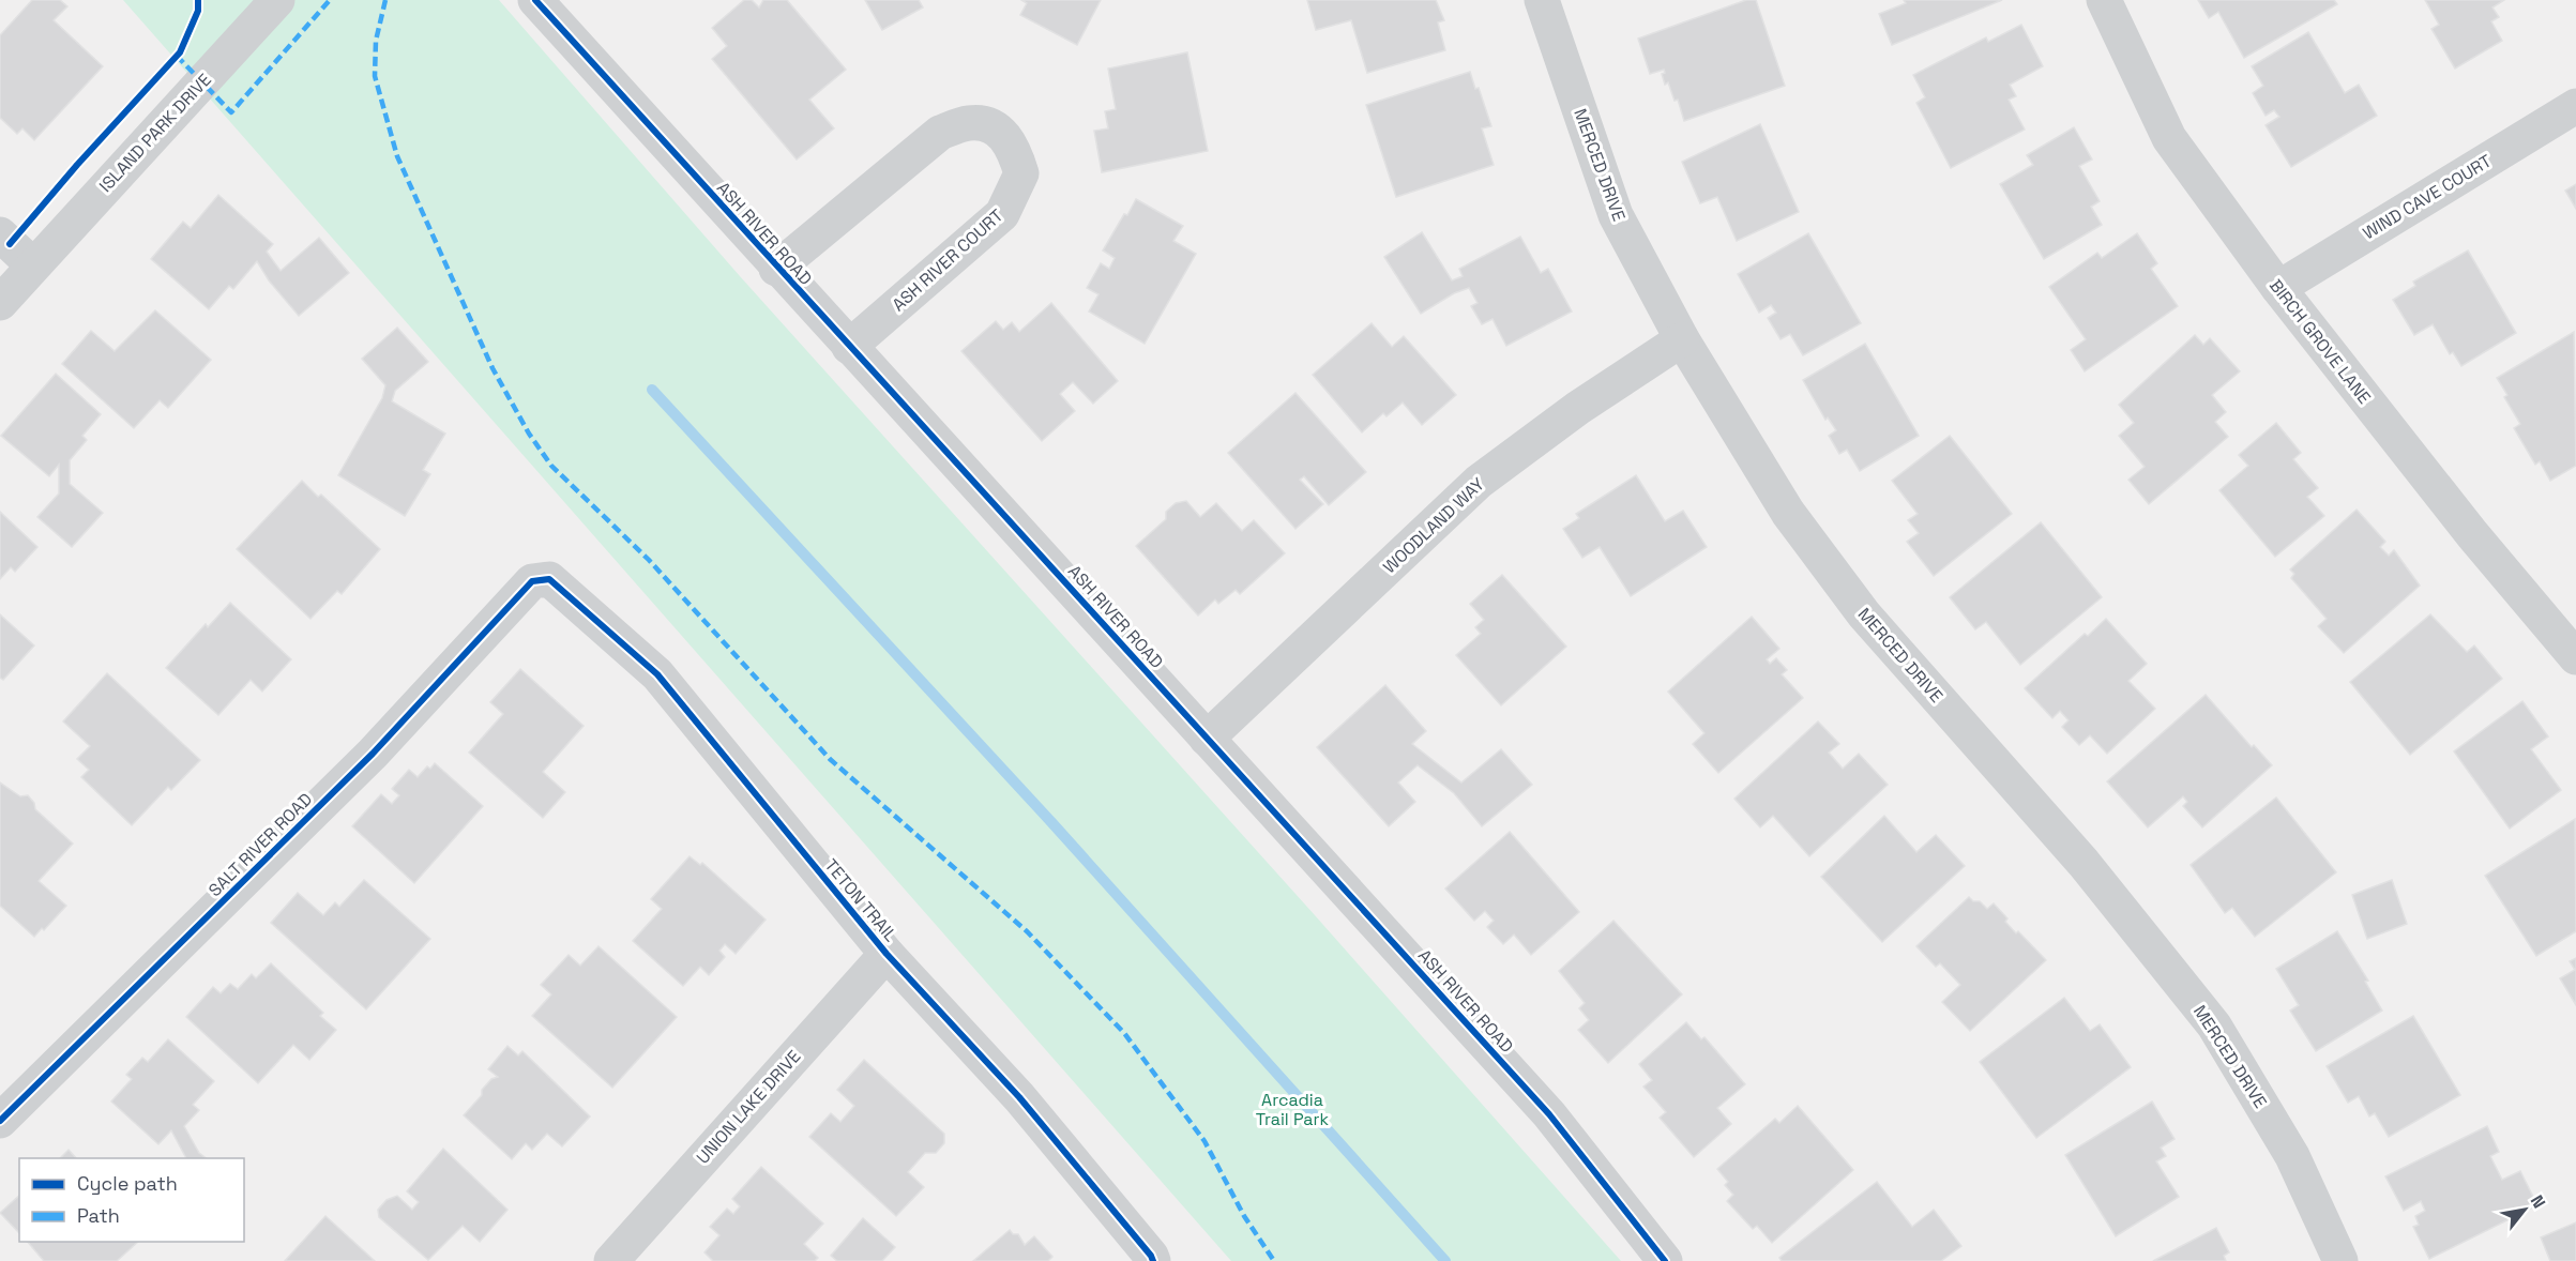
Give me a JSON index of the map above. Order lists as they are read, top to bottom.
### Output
{
  "streets": {
    "street": [
      "ISLAND PARK DRIVE",
      "MERCED DRIVE",
      "WIND CAVE COURT",
      "ASH RIVER ROAD",
      "ASH RIVER COURT",
      "BIRCH GROVE LANE",
      "WOODLAND WAY",
      "SALT RIVER ROAD",
      "TETON TRAIL",
      "UNION LAKE DRIVE"
    ]
  },
  "crossings": [
    ["MERCED DRIVE", "WOODLAND WAY"],
    ["WIND CAVE COURT", "BIRCH GROVE LANE"],
    ["ASH RIVER ROAD", "ASH RIVER COURT"],
    ["ASH RIVER ROAD", "WOODLAND WAY"],
    ["SALT RIVER ROAD", "TETON TRAIL"],
    ["TETON TRAIL", "UNION LAKE DRIVE"]
  ],
  "parks": ["Arcadia Trail Park"],
  "legend": ["Cycle path", "Path"],
  "north": "top right"
}
